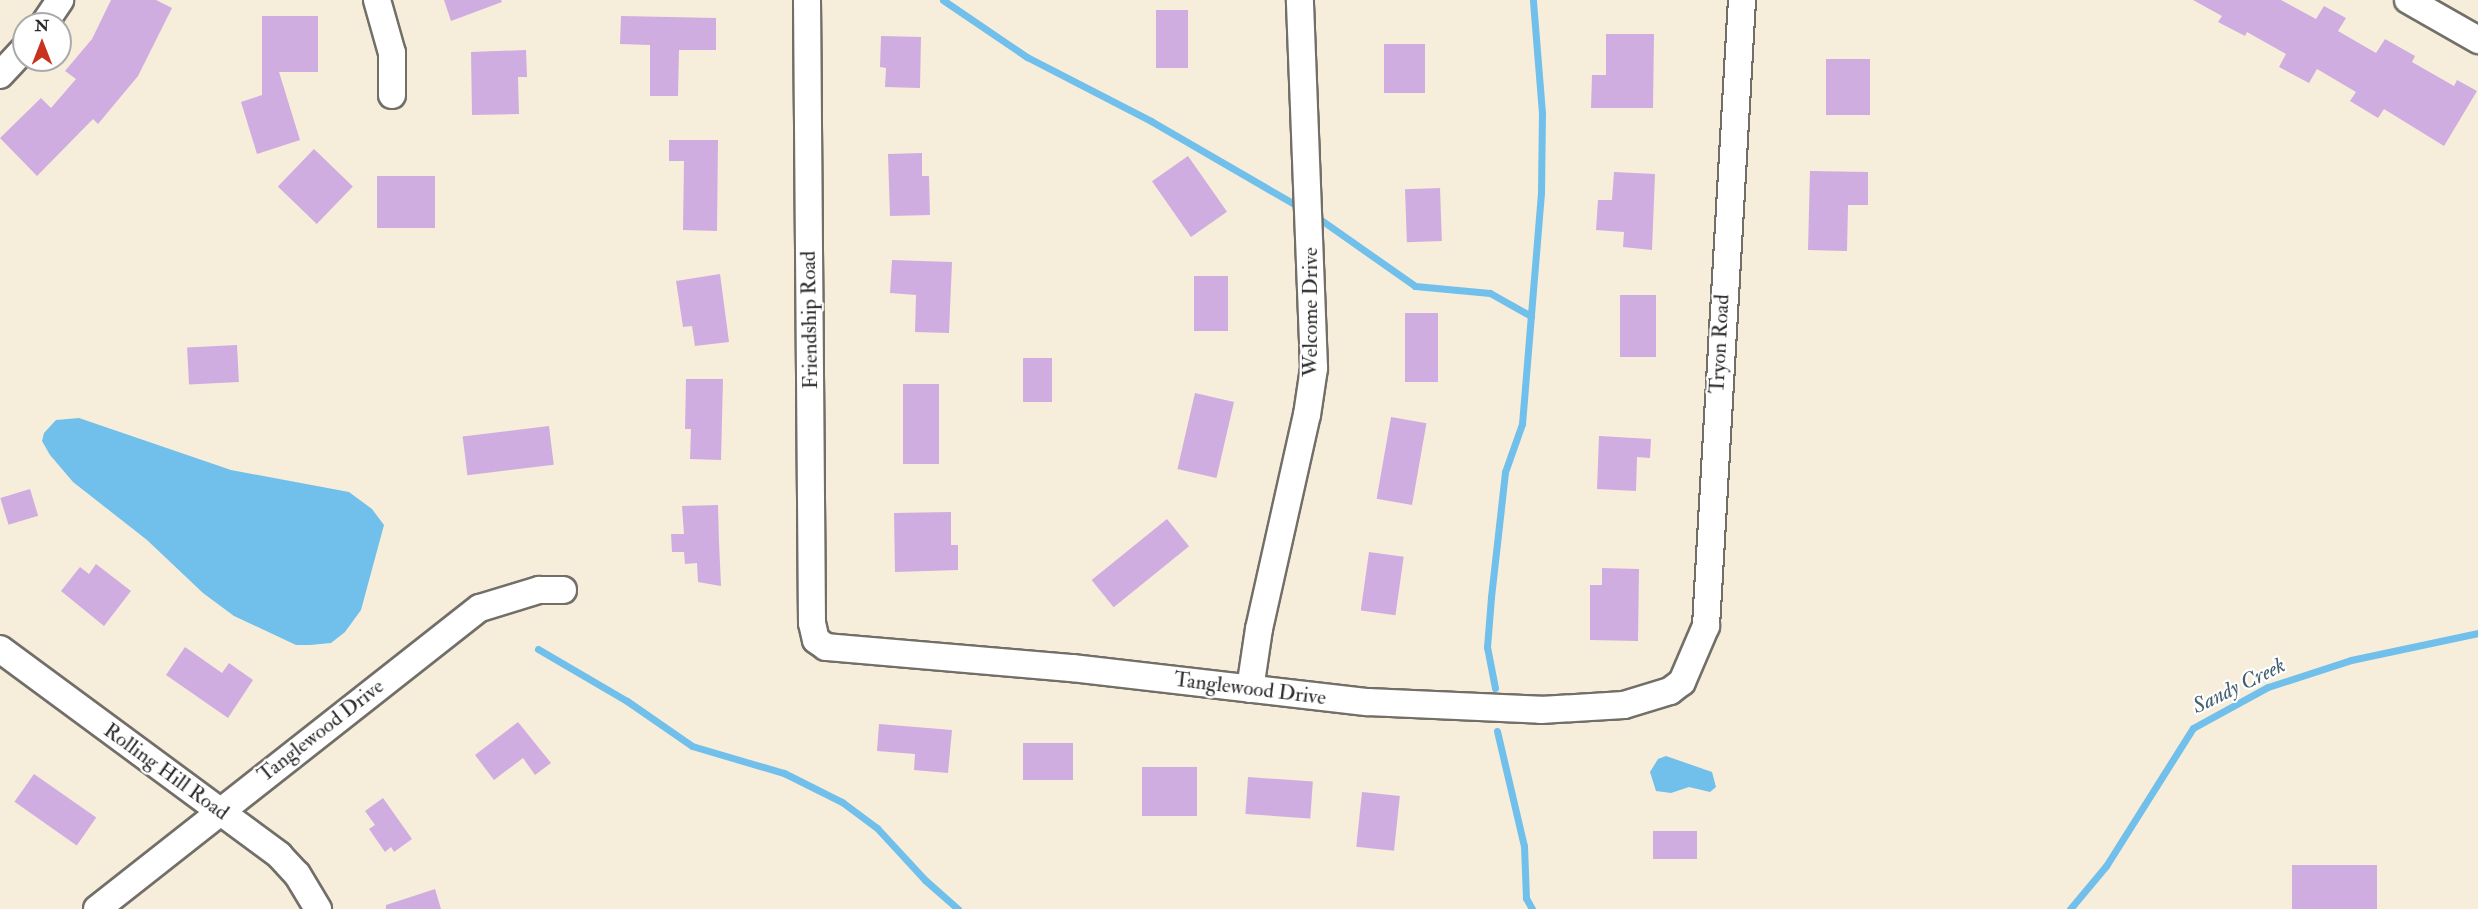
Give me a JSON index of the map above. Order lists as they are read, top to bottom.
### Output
{
  "streets": {
    "street": [
      "Welcome Drive",
      "Friendship Road",
      "Tryon Road",
      "Tanglewood Drive",
      "Rolling Hill Road"
    ]
  },
  "crossings": [
    ["Welcome Drive", "Tanglewood Drive"],
    ["Friendship Road", "Tanglewood Drive"],
    ["Tryon Road", "Tanglewood Drive"],
    ["Tanglewood Drive", "Rolling Hill Road"]
  ],
  "water": ["Sandy Creek"],
  "north": "top"
}
